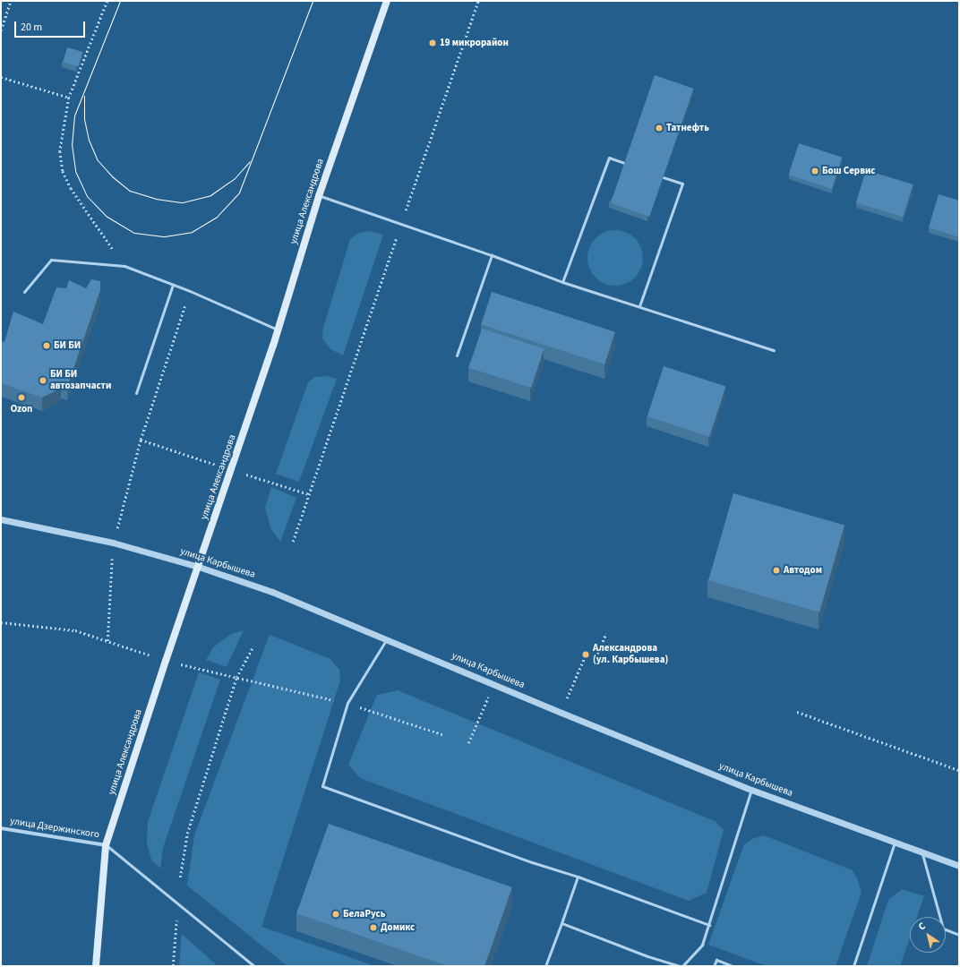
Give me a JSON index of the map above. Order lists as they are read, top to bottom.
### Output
{
  "streets": {
    "main road": ["улица Александрова"],
    "street": ["улица Карбышева", "улица Дзержинского"]
  },
  "crossings": [
    ["улица Александрова", "улица Карбышева"],
    ["улица Александрова", "улица Дзержинского"]
  ],
  "places": [
    "19 микрорайон",
    "Татнефть",
    "Бош Сервис",
    "БИ БИ",
    "БИ БИ автозапчасти",
    "Ozon",
    "Автодом",
    "Александрова (ул. Карбышева)",
    "БелаРусь",
    "Домикс"
  ],
  "scale_bar": "20 m",
  "north": "top left"
}
